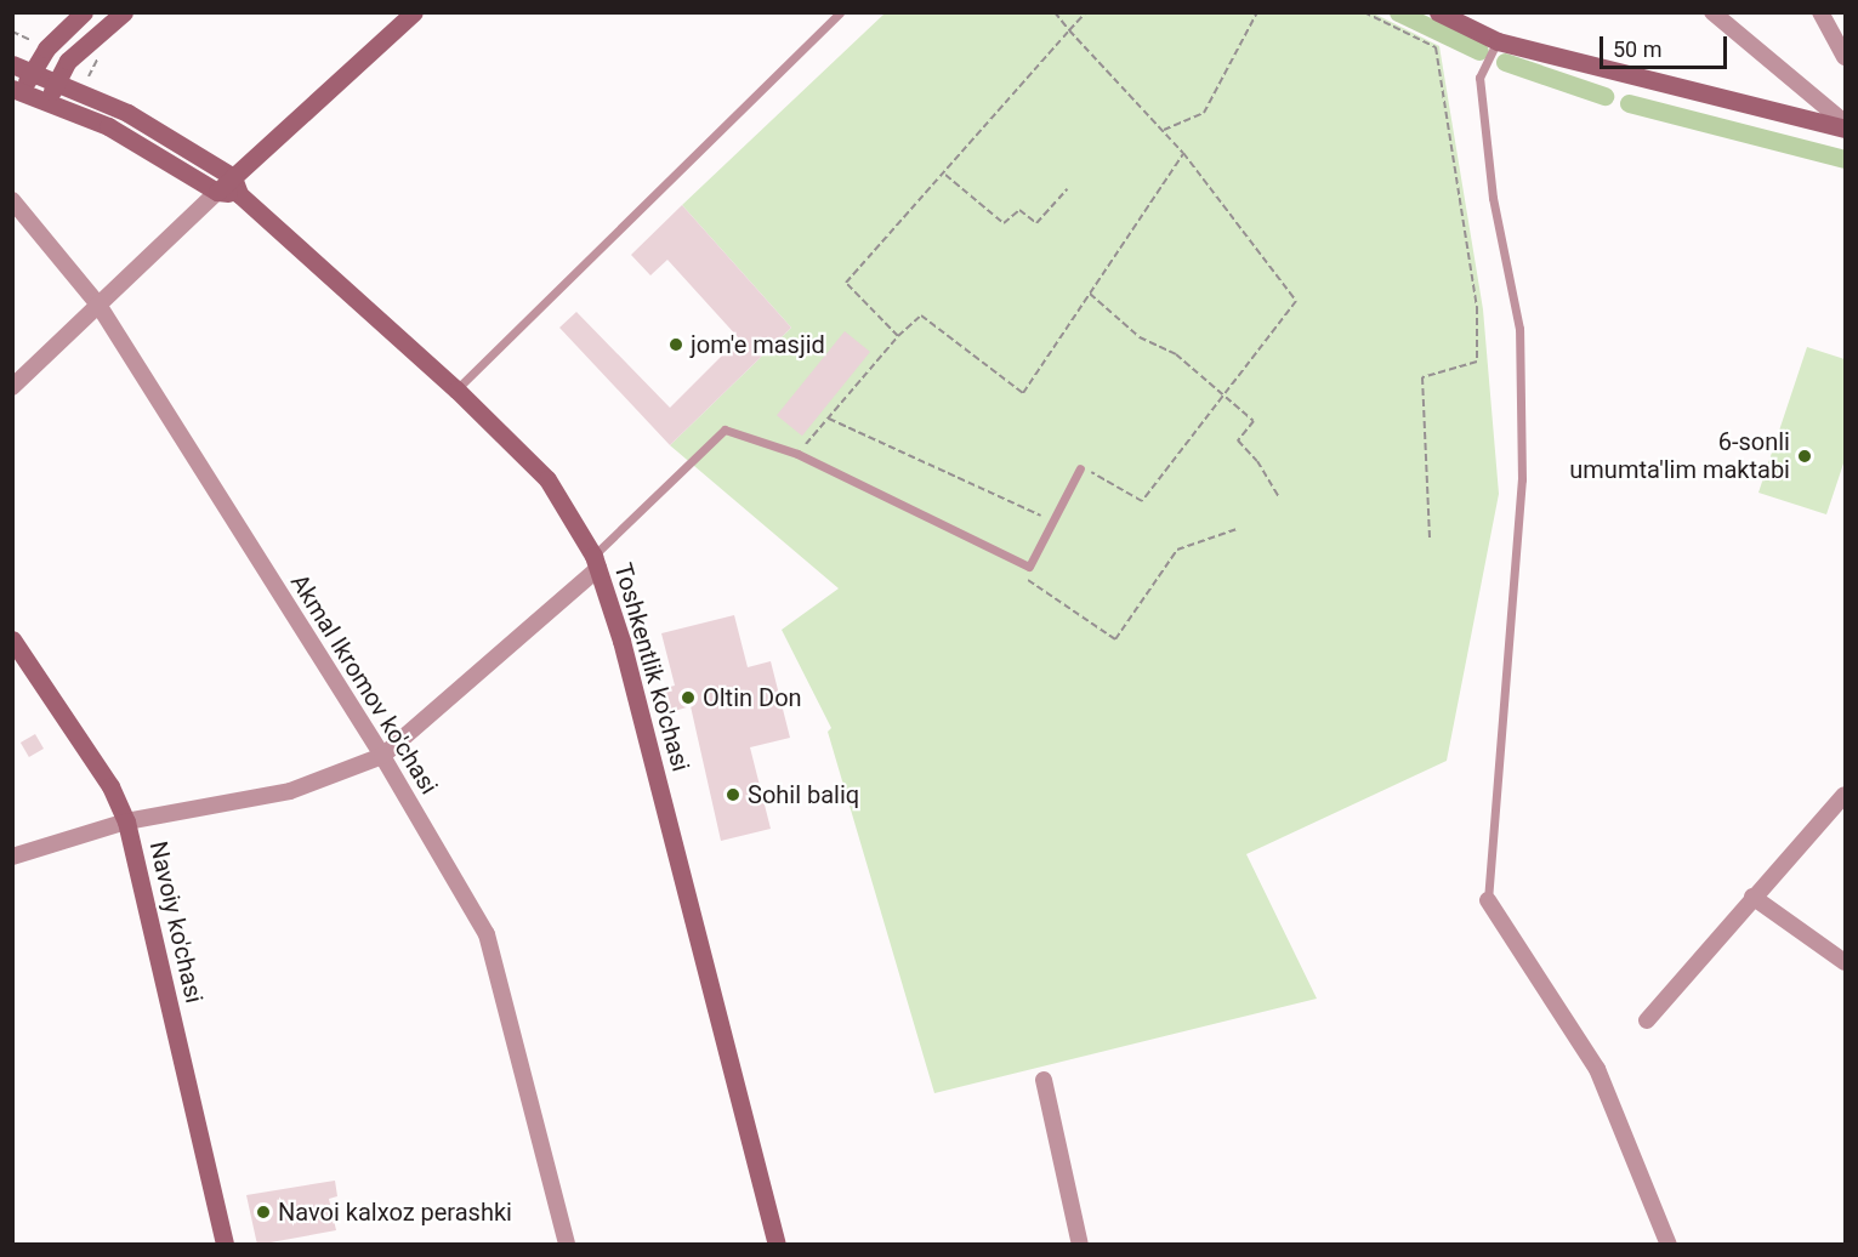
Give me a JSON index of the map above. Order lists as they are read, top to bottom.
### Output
{
  "streets": {
    "main road": ["Toshkentlik ko'chasi", "Navoiy ko'chasi"],
    "street": ["Akmal Ikromov ko'chasi"]
  },
  "places": [
    "jom'e masjid",
    "6-sonli umumta'lim maktabi",
    "Oltin Don",
    "Sohil baliq",
    "Navoi kalxoz perashki"
  ],
  "scale_bar": "50 m"
}
